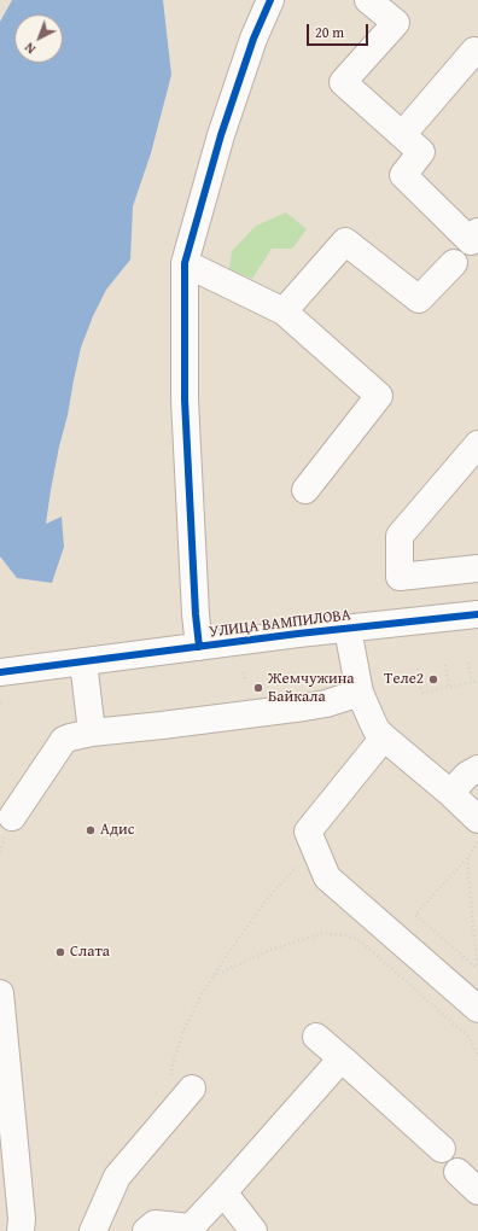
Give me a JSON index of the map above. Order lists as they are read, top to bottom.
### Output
{
  "streets": {
    "street": ["УЛИЦА ВАМПИЛОВА"]
  },
  "places": [
    "Теле2",
    "Жемчужина Байкала",
    "Адис",
    "Слата"
  ],
  "scale_bar": "20 m",
  "north": "bottom left"
}
